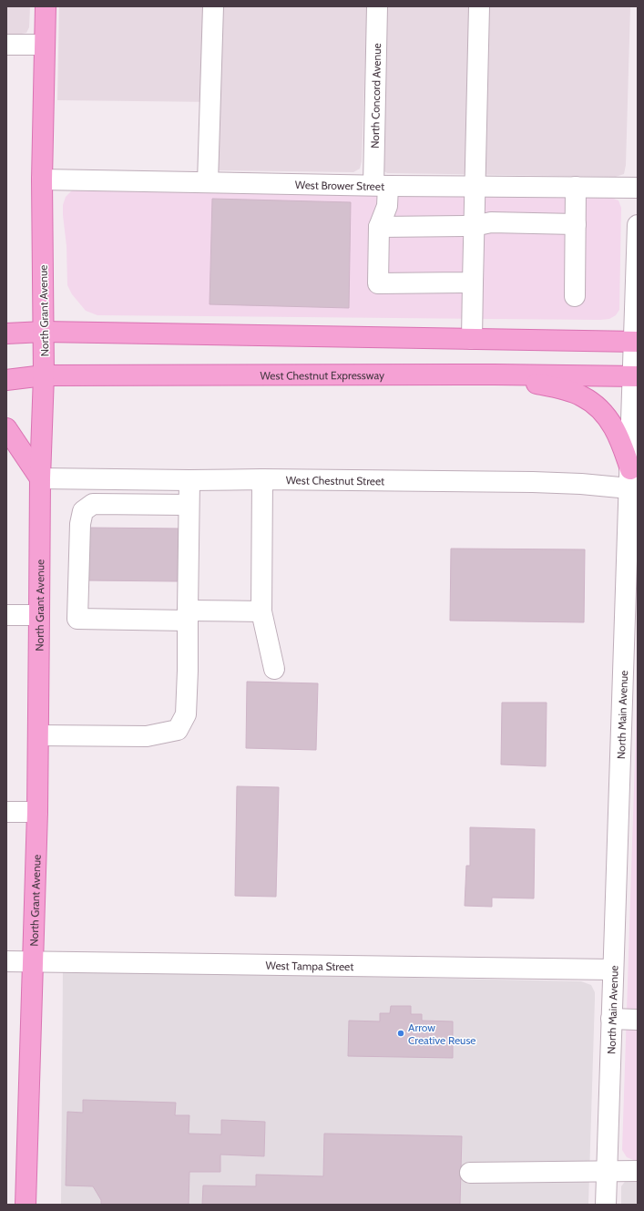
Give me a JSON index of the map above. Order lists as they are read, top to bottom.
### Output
{
  "streets": {
    "main road": ["North Grant Avenue", "West Chestnut Expressway"],
    "street": [
      "North Concord Avenue",
      "West Brower Street",
      "West Chestnut Street",
      "North Main Avenue",
      "West Tampa Street"
    ]
  },
  "crossings": [
    ["North Concord Avenue", "West Brower Street"],
    ["West Brower Street", "North Grant Avenue"],
    ["North Grant Avenue", "West Chestnut Expressway"],
    ["North Grant Avenue", "West Chestnut Street"],
    ["North Grant Avenue", "West Tampa Street"],
    ["West Chestnut Expressway", "North Main Avenue"],
    ["West Chestnut Street", "North Main Avenue"],
    ["North Main Avenue", "West Tampa Street"]
  ],
  "places": ["Arrow Creative Reuse"]
}
